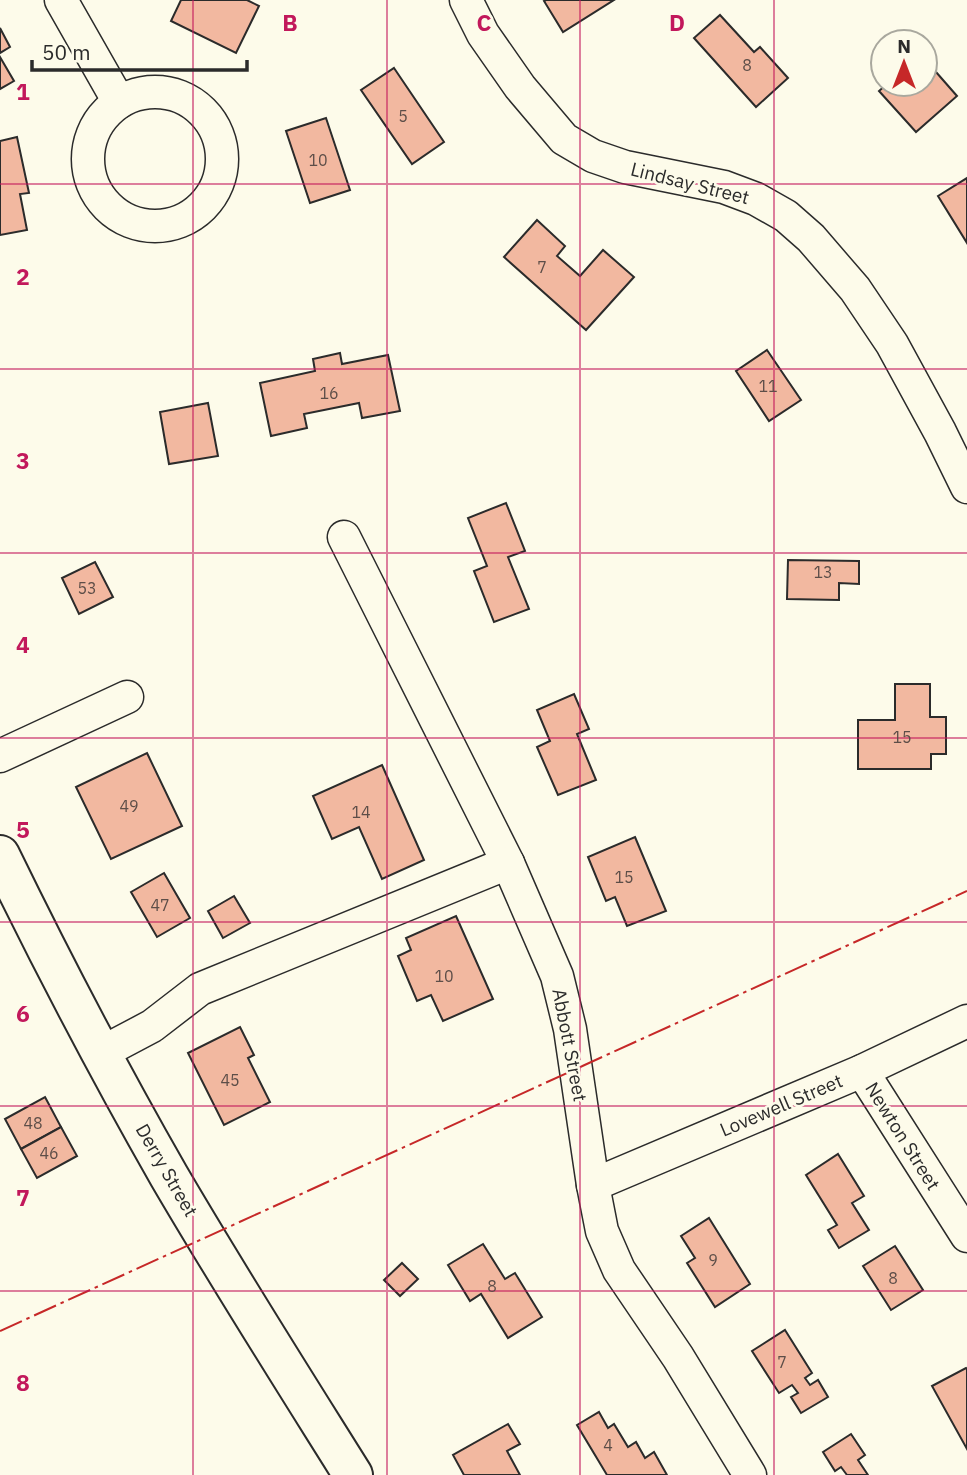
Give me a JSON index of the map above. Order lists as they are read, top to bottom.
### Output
{
  "streets": {
    "main road": ["Derry Street"],
    "street": [
      "Lindsay Street",
      "Abbott Street",
      "Lovewell Street",
      "Newton Street"
    ]
  },
  "crossings": [
    ["Abbott Street", "Lovewell Street"],
    ["Lovewell Street", "Newton Street"]
  ],
  "house_numbers": [
    "8",
    "5",
    "10",
    "7",
    "11",
    "16",
    "13",
    "53",
    "15",
    "49",
    "14",
    "15",
    "47",
    "10",
    "45",
    "48",
    "46",
    "9",
    "8",
    "8",
    "7",
    "4"
  ],
  "scale_bar": "50 m",
  "north": "top",
  "grid": {
    "columns": ["B", "C", "D"],
    "rows": [
      "1",
      "2",
      "3",
      "4",
      "5",
      "6",
      "7",
      "8"
    ]
  }
}
